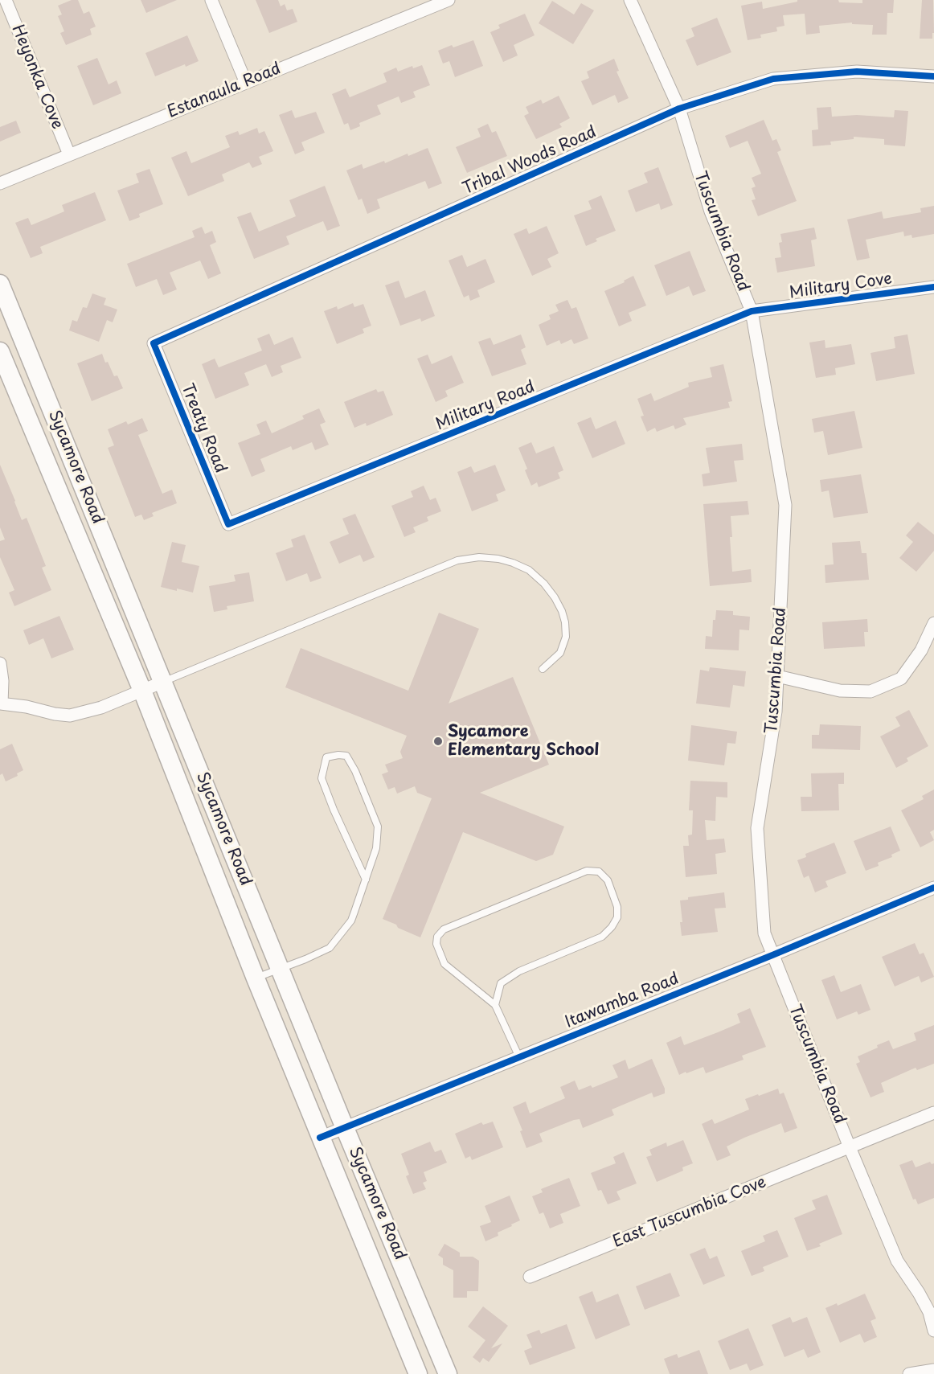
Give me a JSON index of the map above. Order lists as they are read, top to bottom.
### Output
{
  "streets": {
    "street": [
      "Heyonka Cove",
      "Estanaula Road",
      "Tribal Woods Road",
      "Tuscumbia Road",
      "Military Cove",
      "Military Road",
      "Treaty Road",
      "Sycamore Road",
      "Itawamba Road",
      "East Tuscumbia Cove"
    ]
  },
  "crossings": [
    ["Heyonka Cove", "Estanaula Road"],
    ["Tribal Woods Road", "Tuscumbia Road"],
    ["Tribal Woods Road", "Treaty Road"],
    ["Tuscumbia Road", "Military Cove"],
    ["Tuscumbia Road", "Military Road"],
    ["Tuscumbia Road", "Itawamba Road"],
    ["Tuscumbia Road", "East Tuscumbia Cove"],
    ["Military Cove", "Military Road"],
    ["Military Road", "Treaty Road"],
    ["Sycamore Road", "Itawamba Road"]
  ],
  "places": ["Sycamore Elementary School"]
}
